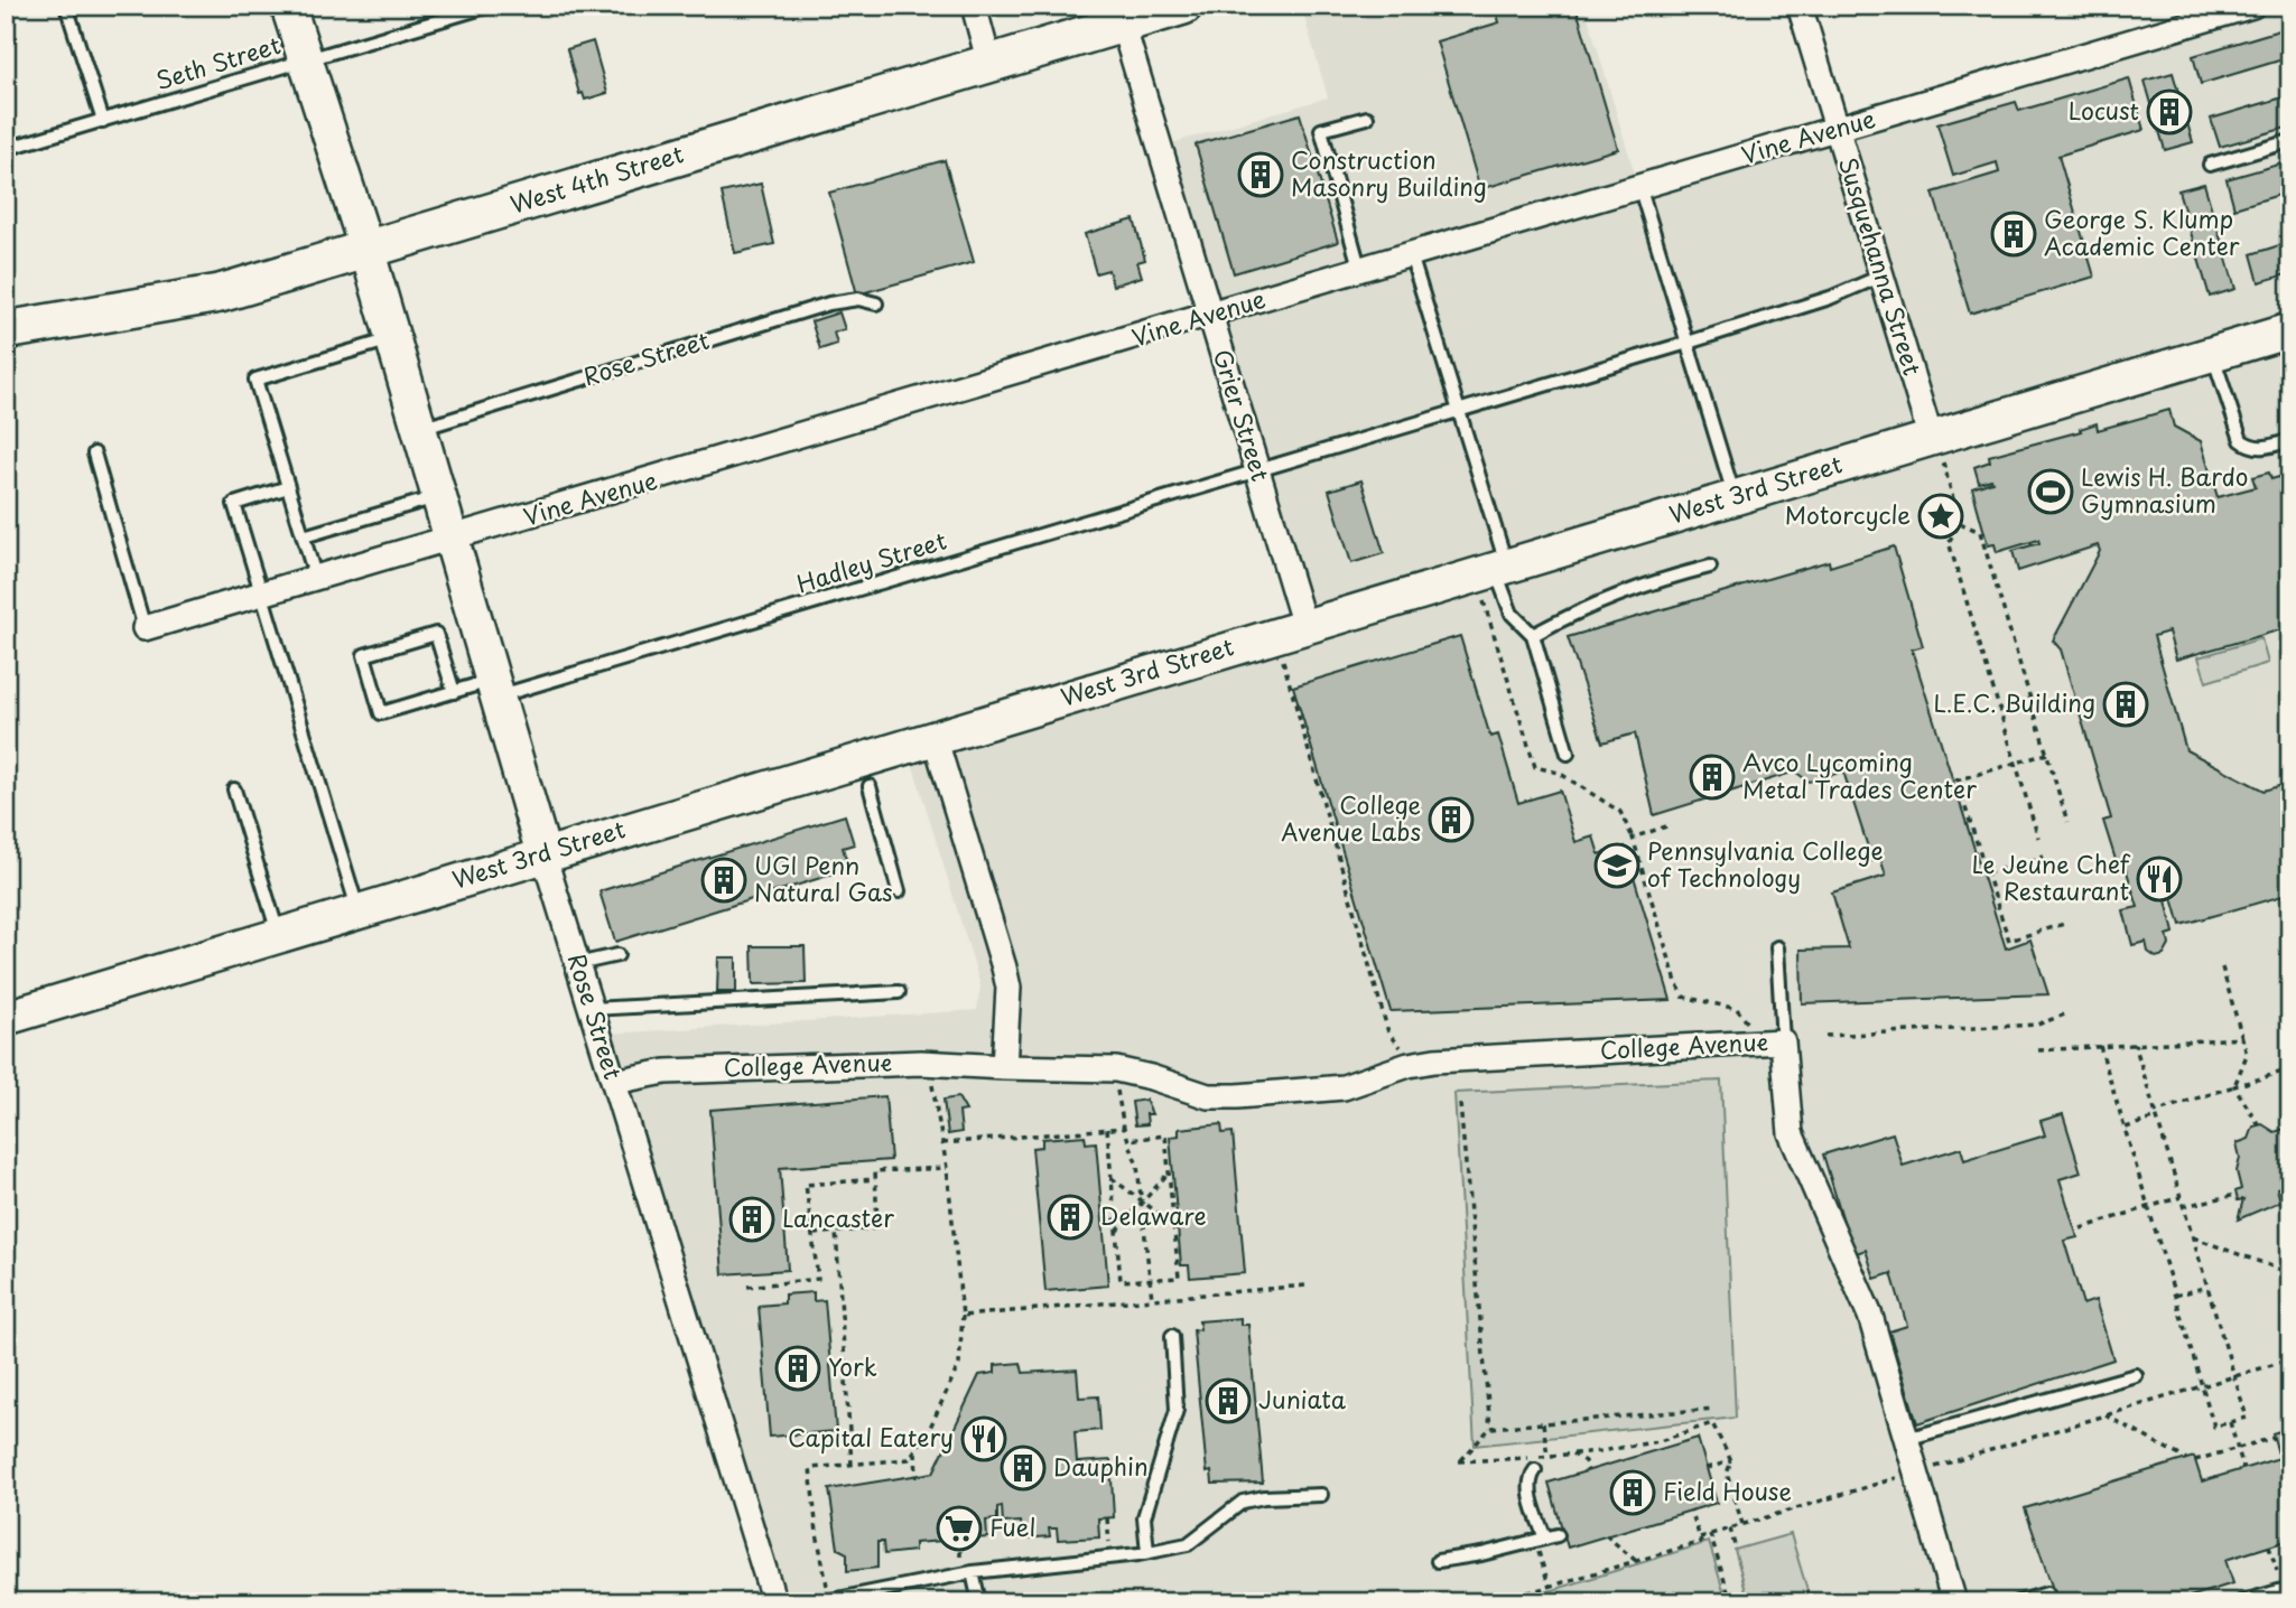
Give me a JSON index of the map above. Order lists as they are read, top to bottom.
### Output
{
  "streets": {
    "main road": ["West 4th Street", "Rose Street", "West 3rd Street"],
    "street": [
      "Vine Avenue",
      "Susquehanna Street",
      "Grier Street",
      "College Avenue"
    ],
    "lane": ["Seth Street", "Hadley Street"]
  },
  "crossings": [
    ["Seth Street", "Rose Street"],
    ["Vine Avenue", "Susquehanna Street"],
    ["Vine Avenue", "Rose Street"],
    ["Vine Avenue", "Grier Street"],
    ["West 4th Street", "Rose Street"],
    ["West 4th Street", "Grier Street"],
    ["Susquehanna Street", "West 3rd Street"],
    ["Susquehanna Street", "Hadley Street"],
    ["Rose Street", "West 3rd Street"],
    ["Rose Street", "Hadley Street"],
    ["Rose Street", "College Avenue"],
    ["Grier Street", "West 3rd Street"],
    ["Grier Street", "Hadley Street"]
  ],
  "places": {
    "building": [
      "Locust",
      "Construction Masonry Building",
      "George S. Klump Academic Center",
      "L.E.C. Building",
      "Avco Lycoming Metal Trades Center",
      "College Avenue Labs",
      "UGI Penn Natural Gas",
      "Delaware",
      "Lancaster",
      "York",
      "Juniata",
      "Dauphin",
      "Field House"
    ],
    "sports": ["Lewis H. Bardo Gymnasium"],
    "place": ["Motorcycle"],
    "school or university": ["Pennsylvania College of Technology"],
    "restaurant": ["Le Jeune Chef Restaurant", "Capital Eatery"],
    "supermarket": ["Fuel"]
  }
}
